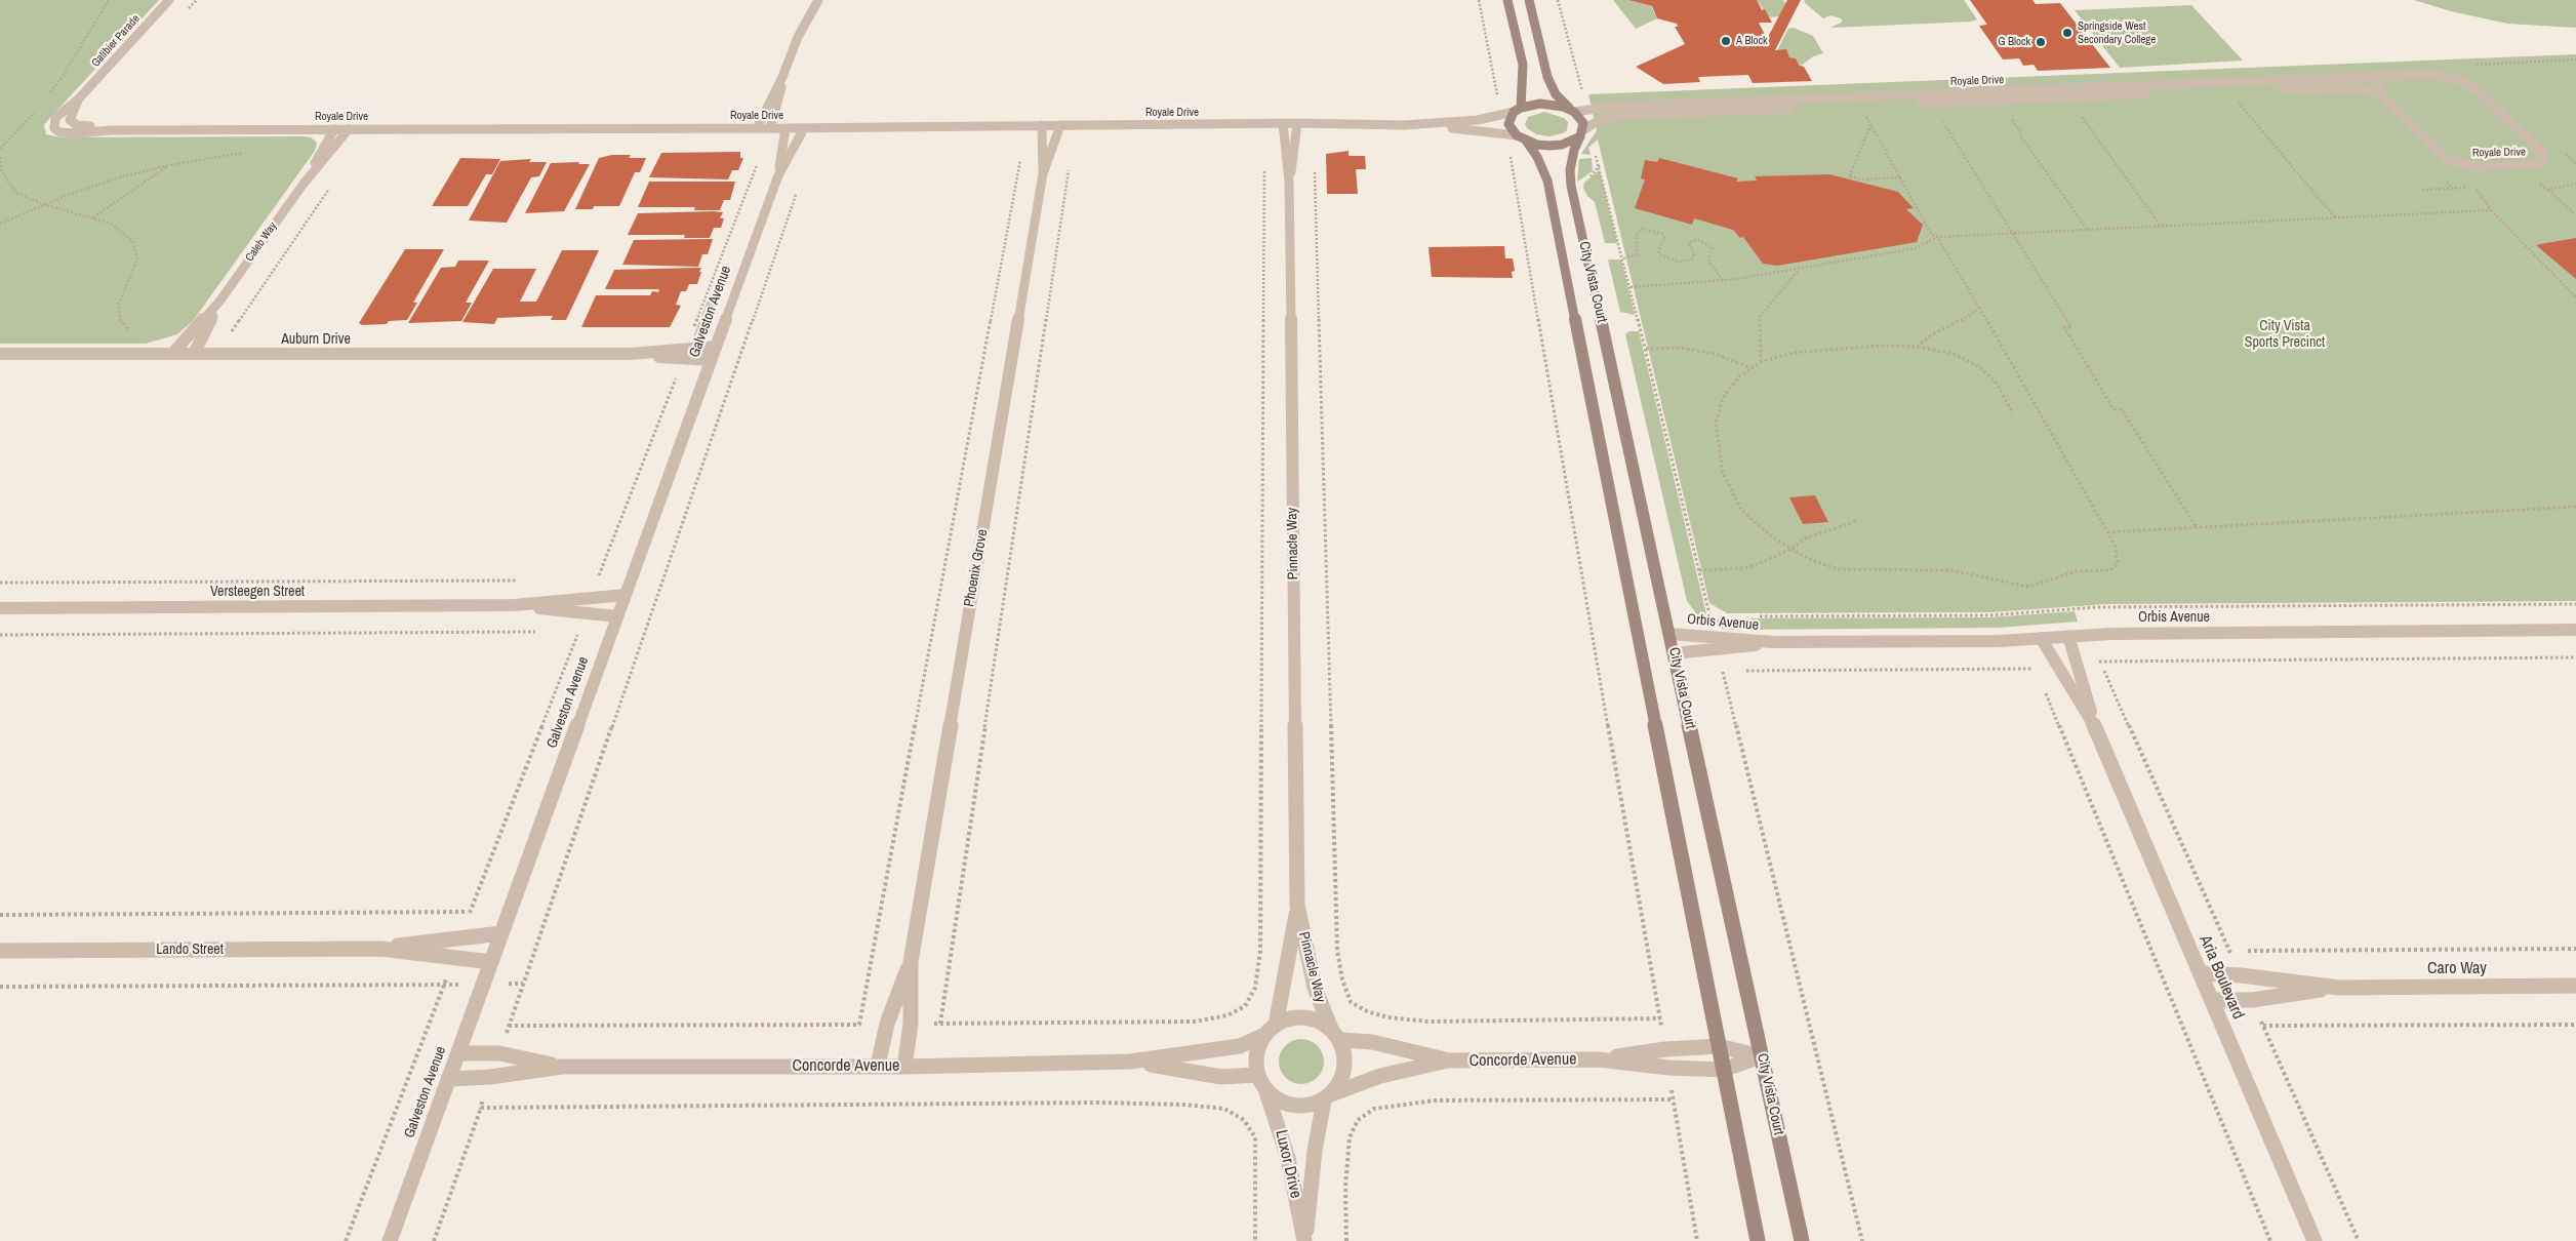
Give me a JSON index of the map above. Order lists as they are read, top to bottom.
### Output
{
  "streets": {
    "street": [
      "Galibier Parade",
      "Royale Drive",
      "Caleb Way",
      "City Vista Court",
      "Galveston Avenue",
      "Auburn Drive",
      "Pinnacle Way",
      "Phoenix Grove",
      "Versteegen Street",
      "Orbis Avenue",
      "Lando Street",
      "Caro Way",
      "Aria Boulevard",
      "Concorde Avenue",
      "Luxor Drive"
    ]
  },
  "crossings": [
    ["Galibier Parade", "Royale Drive"],
    ["Royale Drive", "Caleb Way"],
    ["Royale Drive", "City Vista Court"],
    ["Royale Drive", "Galveston Avenue"],
    ["Royale Drive", "Pinnacle Way"],
    ["Royale Drive", "Phoenix Grove"],
    ["Caleb Way", "Auburn Drive"],
    ["City Vista Court", "Orbis Avenue"],
    ["City Vista Court", "Concorde Avenue"],
    ["Galveston Avenue", "Auburn Drive"],
    ["Galveston Avenue", "Versteegen Street"],
    ["Galveston Avenue", "Lando Street"],
    ["Galveston Avenue", "Concorde Avenue"],
    ["Pinnacle Way", "Concorde Avenue"],
    ["Pinnacle Way", "Luxor Drive"],
    ["Phoenix Grove", "Concorde Avenue"],
    ["Orbis Avenue", "Aria Boulevard"],
    ["Caro Way", "Aria Boulevard"],
    ["Concorde Avenue", "Luxor Drive"]
  ],
  "parks": ["City Vista Sports Precinct"],
  "places": ["Springside West Secondary College", "A Block", "G Block"]
}
